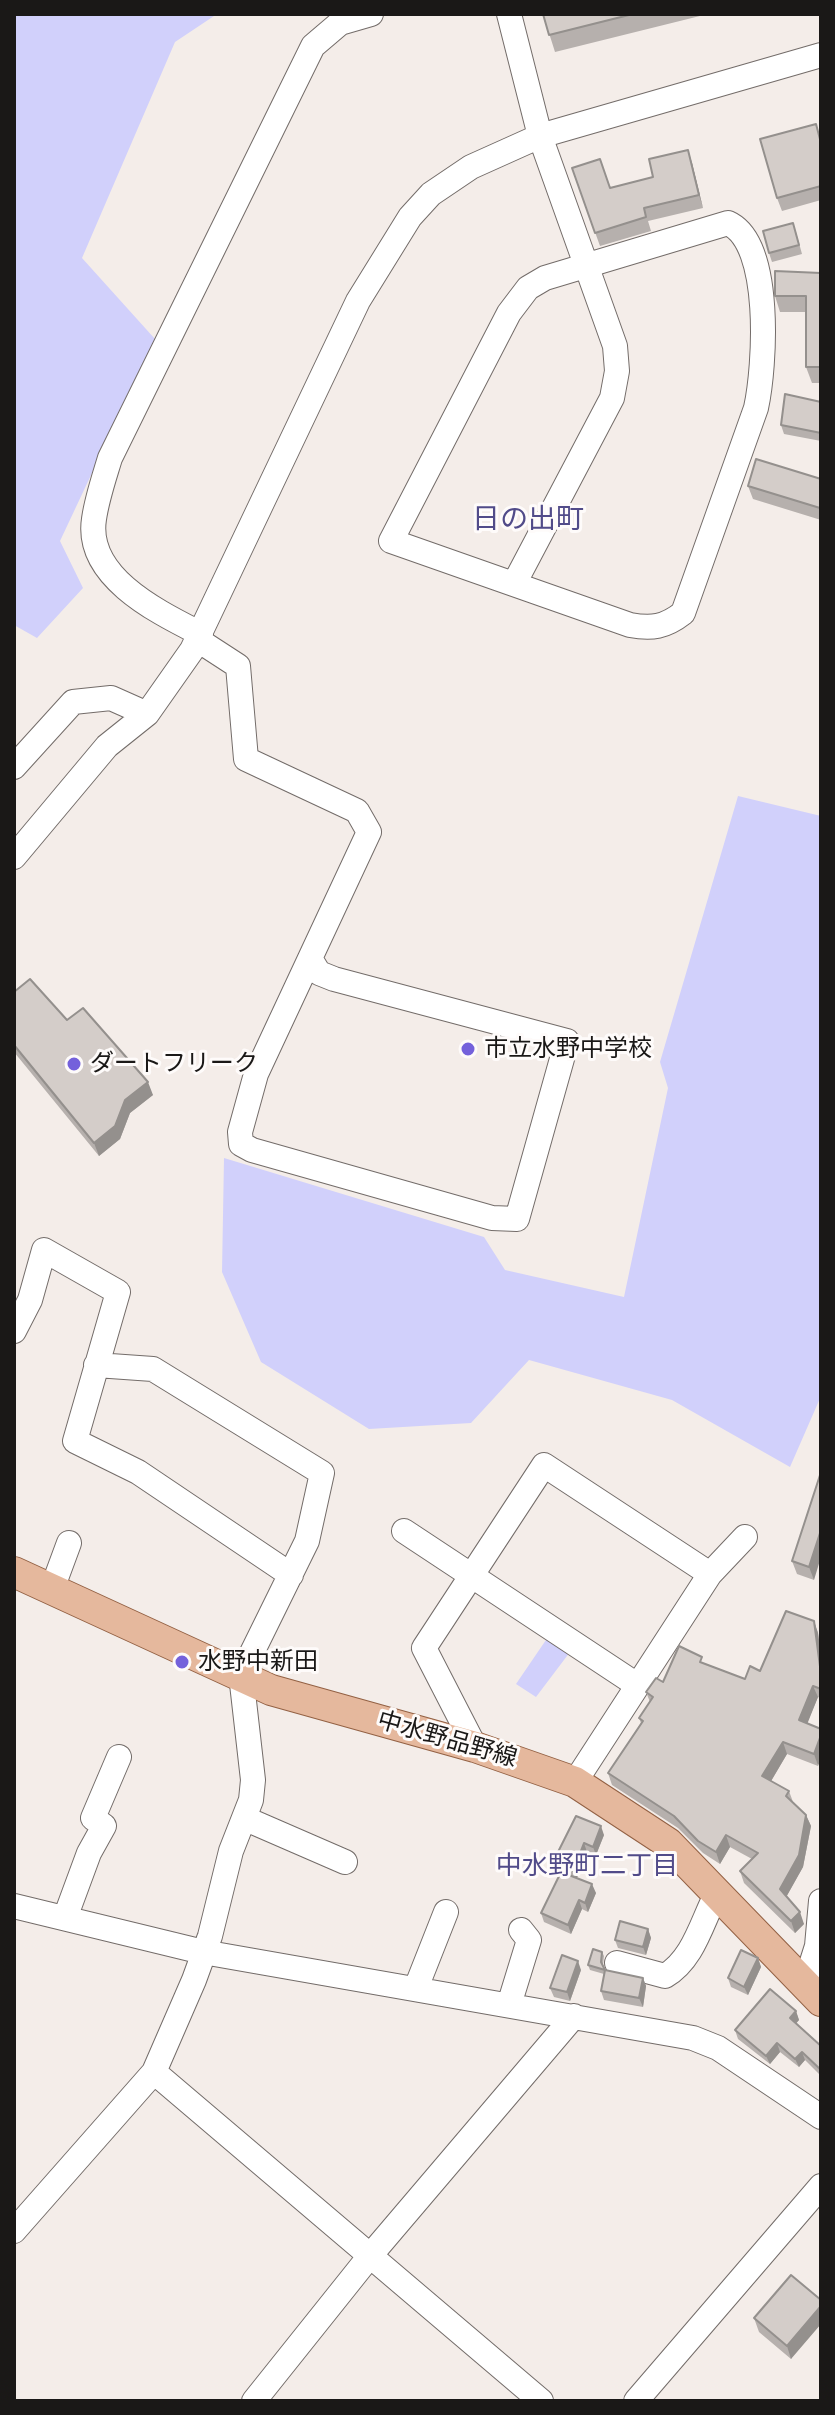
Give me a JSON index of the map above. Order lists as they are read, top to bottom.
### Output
{
  "streets": {
    "main road": ["中水野品野線"]
  },
  "districts": ["日の出町", "中水野町二丁目"],
  "places": ["市立水野中学校", "ダートフリーク", "水野中新田"]
}
